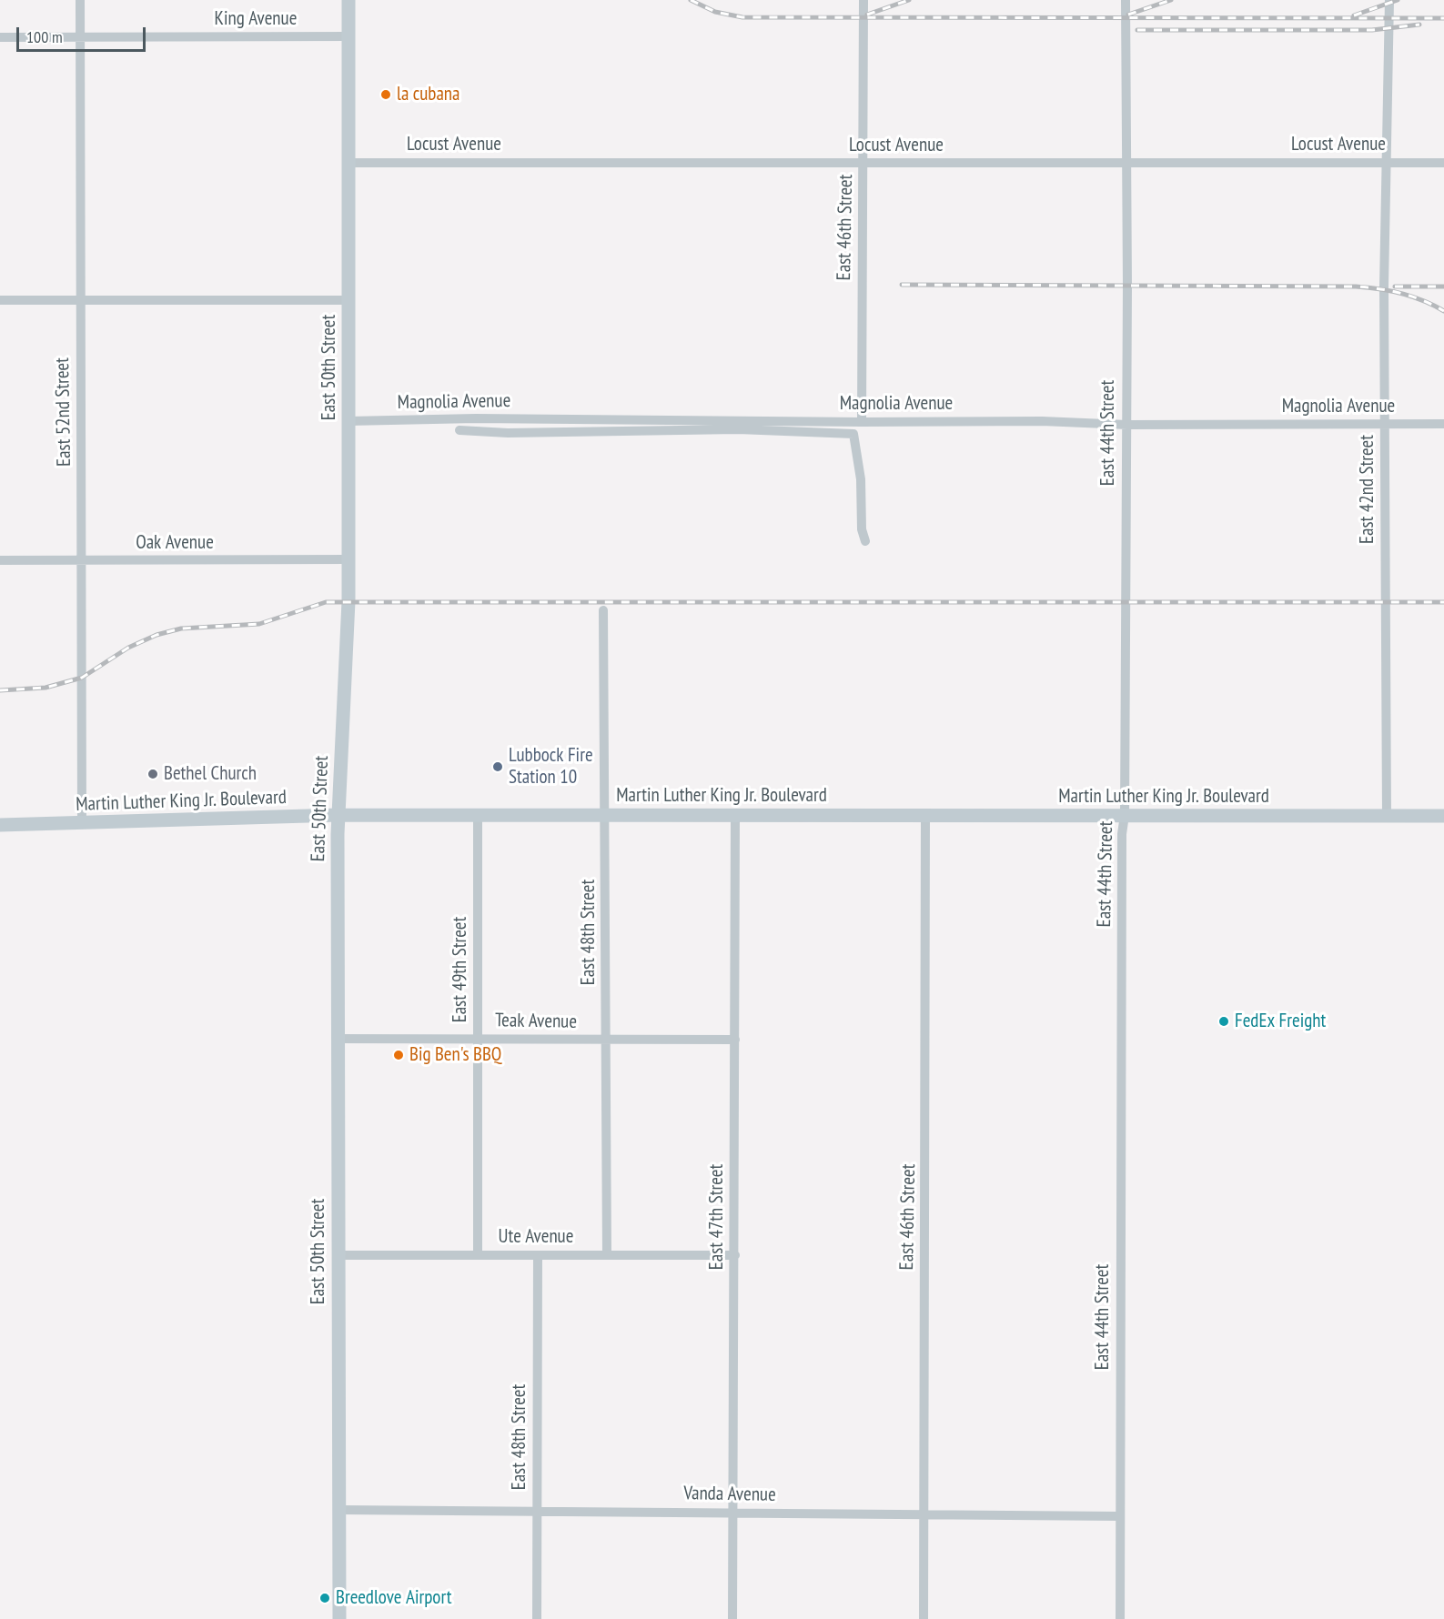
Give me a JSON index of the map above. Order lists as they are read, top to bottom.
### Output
{
  "streets": {
    "main road": ["East 50th Street", "Martin Luther King Jr. Boulevard"],
    "street": [
      "King Avenue",
      "Locust Avenue",
      "East 46th Street",
      "Magnolia Avenue",
      "East 52nd Street",
      "East 44th Street",
      "East 42nd Street",
      "Oak Avenue",
      "East 48th Street",
      "East 49th Street",
      "Teak Avenue",
      "East 47th Street",
      "Ute Avenue",
      "Vanda Avenue"
    ]
  },
  "crossings": [
    ["King Avenue", "East 50th Street"],
    ["King Avenue", "East 52nd Street"],
    ["Locust Avenue", "East 46th Street"],
    ["Locust Avenue", "East 50th Street"],
    ["Locust Avenue", "East 44th Street"],
    ["Locust Avenue", "East 42nd Street"],
    ["East 46th Street", "Magnolia Avenue"],
    ["East 46th Street", "Martin Luther King Jr. Boulevard"],
    ["East 46th Street", "Vanda Avenue"],
    ["East 50th Street", "Magnolia Avenue"],
    ["East 50th Street", "Oak Avenue"],
    ["East 50th Street", "Martin Luther King Jr. Boulevard"],
    ["East 50th Street", "Teak Avenue"],
    ["East 50th Street", "Ute Avenue"],
    ["East 50th Street", "Vanda Avenue"],
    ["Magnolia Avenue", "East 44th Street"],
    ["Magnolia Avenue", "East 42nd Street"],
    ["East 52nd Street", "Oak Avenue"],
    ["East 52nd Street", "Martin Luther King Jr. Boulevard"],
    ["East 44th Street", "Martin Luther King Jr. Boulevard"],
    ["East 44th Street", "Vanda Avenue"],
    ["East 42nd Street", "Martin Luther King Jr. Boulevard"],
    ["Martin Luther King Jr. Boulevard", "East 48th Street"],
    ["Martin Luther King Jr. Boulevard", "East 49th Street"],
    ["Martin Luther King Jr. Boulevard", "East 47th Street"],
    ["East 48th Street", "Teak Avenue"],
    ["East 48th Street", "Ute Avenue"],
    ["East 48th Street", "Vanda Avenue"],
    ["East 49th Street", "Teak Avenue"],
    ["East 49th Street", "Ute Avenue"],
    ["Teak Avenue", "East 47th Street"],
    ["East 47th Street", "Ute Avenue"],
    ["East 47th Street", "Vanda Avenue"]
  ],
  "places": [
    "la cubana",
    "Lubbock Fire Station 10",
    "Bethel Church",
    "FedEx Freight",
    "Big Ben's BBQ",
    "Breedlove Airport"
  ],
  "scale_bar": "100 m"
}
